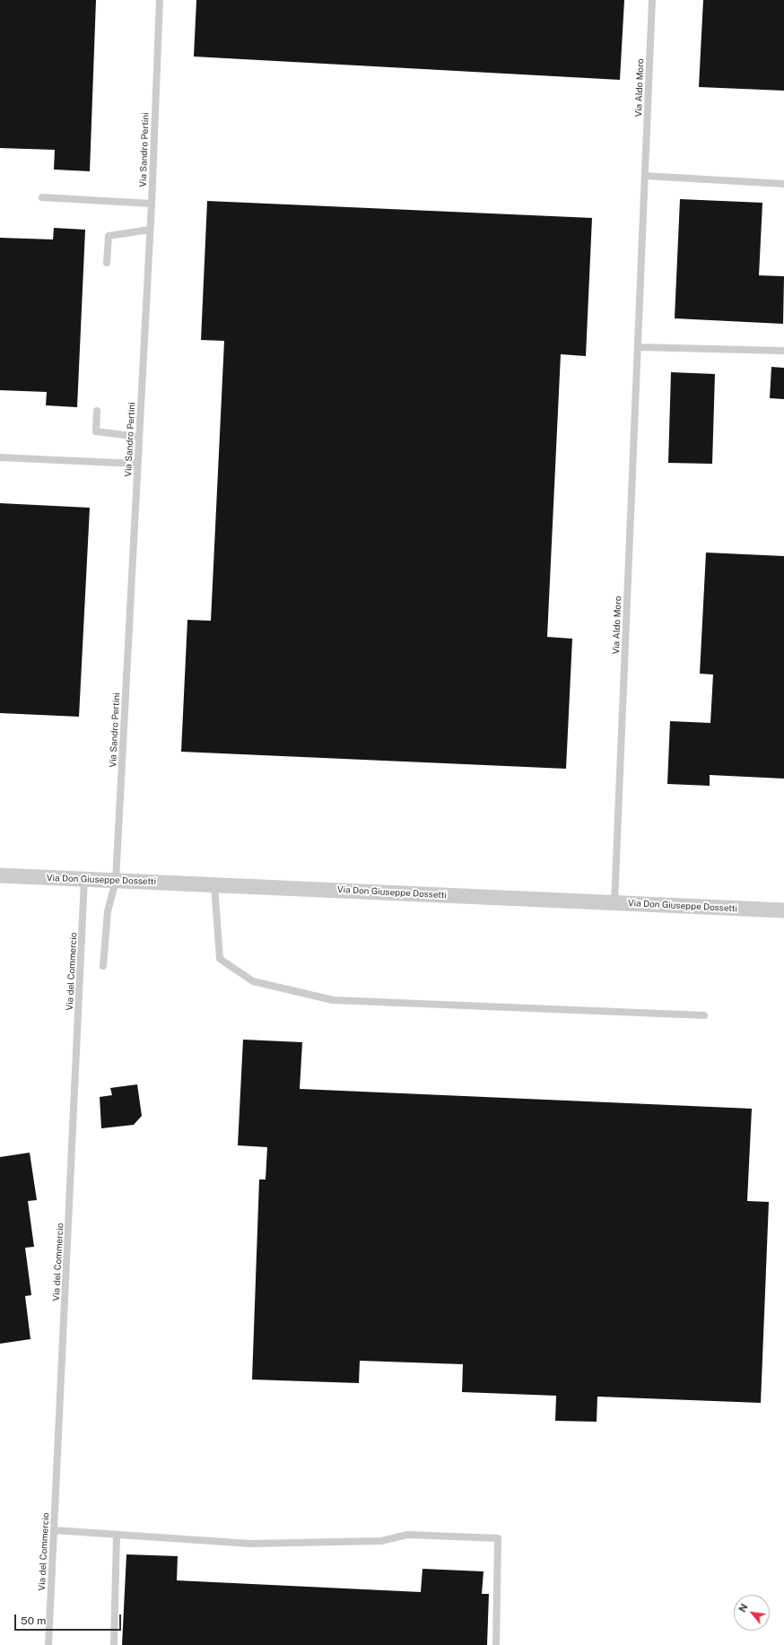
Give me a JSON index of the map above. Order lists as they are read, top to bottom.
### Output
{
  "streets": {
    "street": ["Via Don Giuseppe Dossetti"],
    "lane": ["Via Aldo Moro", "Via Sandro Pertini", "Via del Commercio"]
  },
  "crossings": [
    ["Via Aldo Moro", "Via Don Giuseppe Dossetti"],
    ["Via Sandro Pertini", "Via Don Giuseppe Dossetti"],
    ["Via Don Giuseppe Dossetti", "Via del Commercio"]
  ],
  "scale_bar": "50 m",
  "north": "top left"
}
